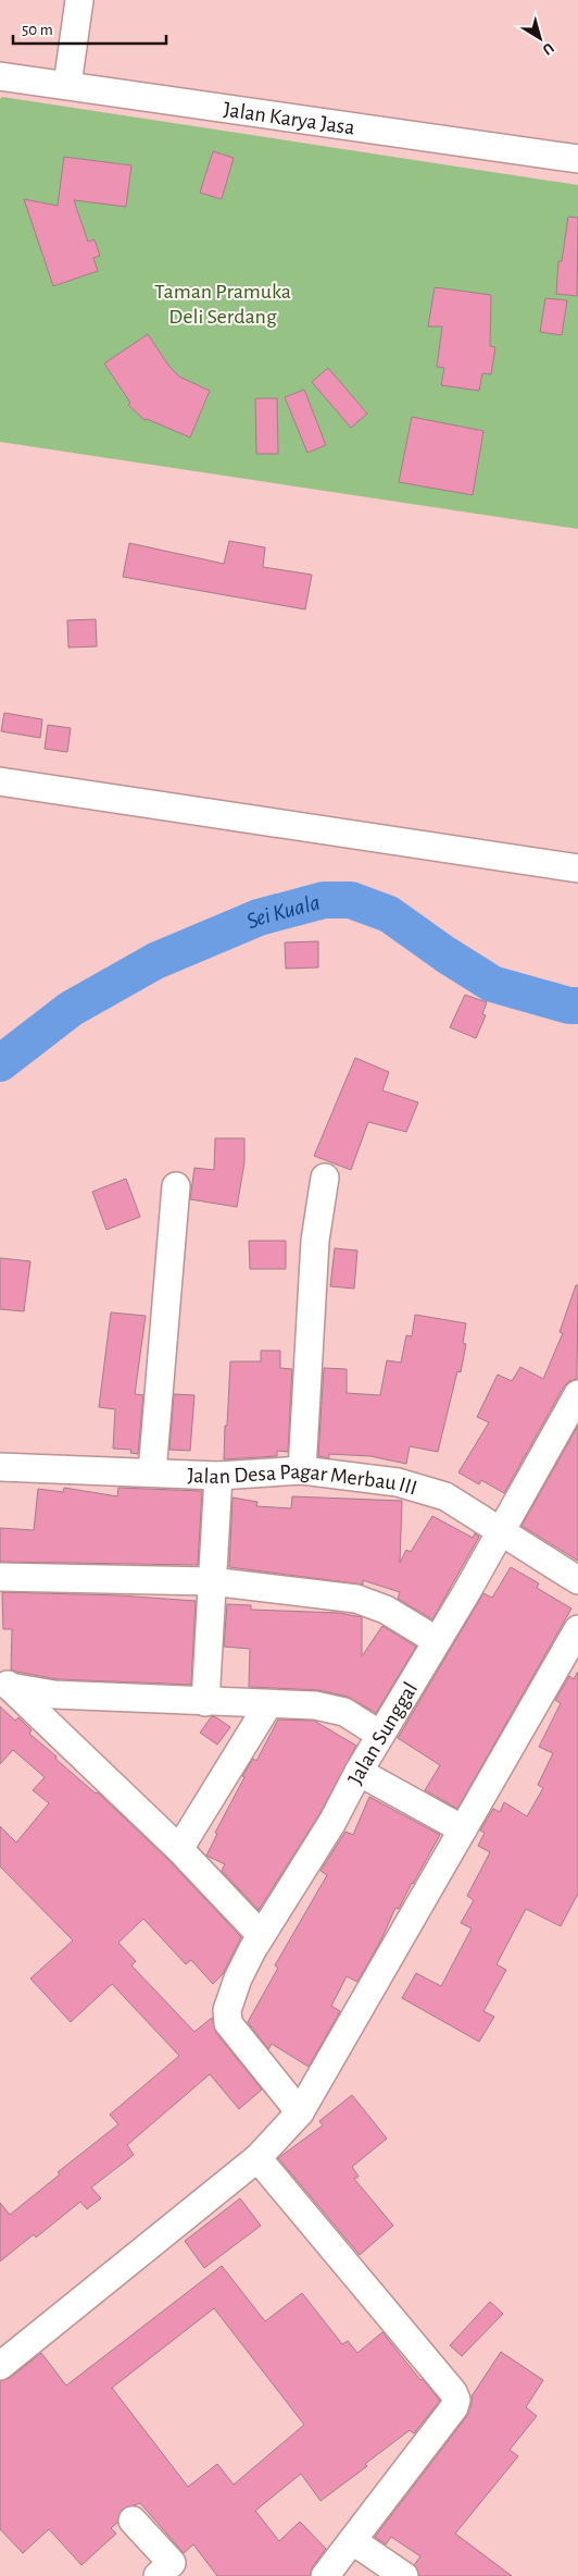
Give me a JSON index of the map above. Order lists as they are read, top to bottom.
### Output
{
  "streets": {
    "street": ["Jalan Karya Jasa", "Jalan Desa Pagar Merbau III", "Jalan Sunggal"]
  },
  "crossings": [
    ["Jalan Desa Pagar Merbau III", "Jalan Sunggal"]
  ],
  "water": ["Sei Kuala"],
  "parks": ["Taman Pramuka Deli Serdang"],
  "scale_bar": "50 m",
  "north": "bottom right"
}
